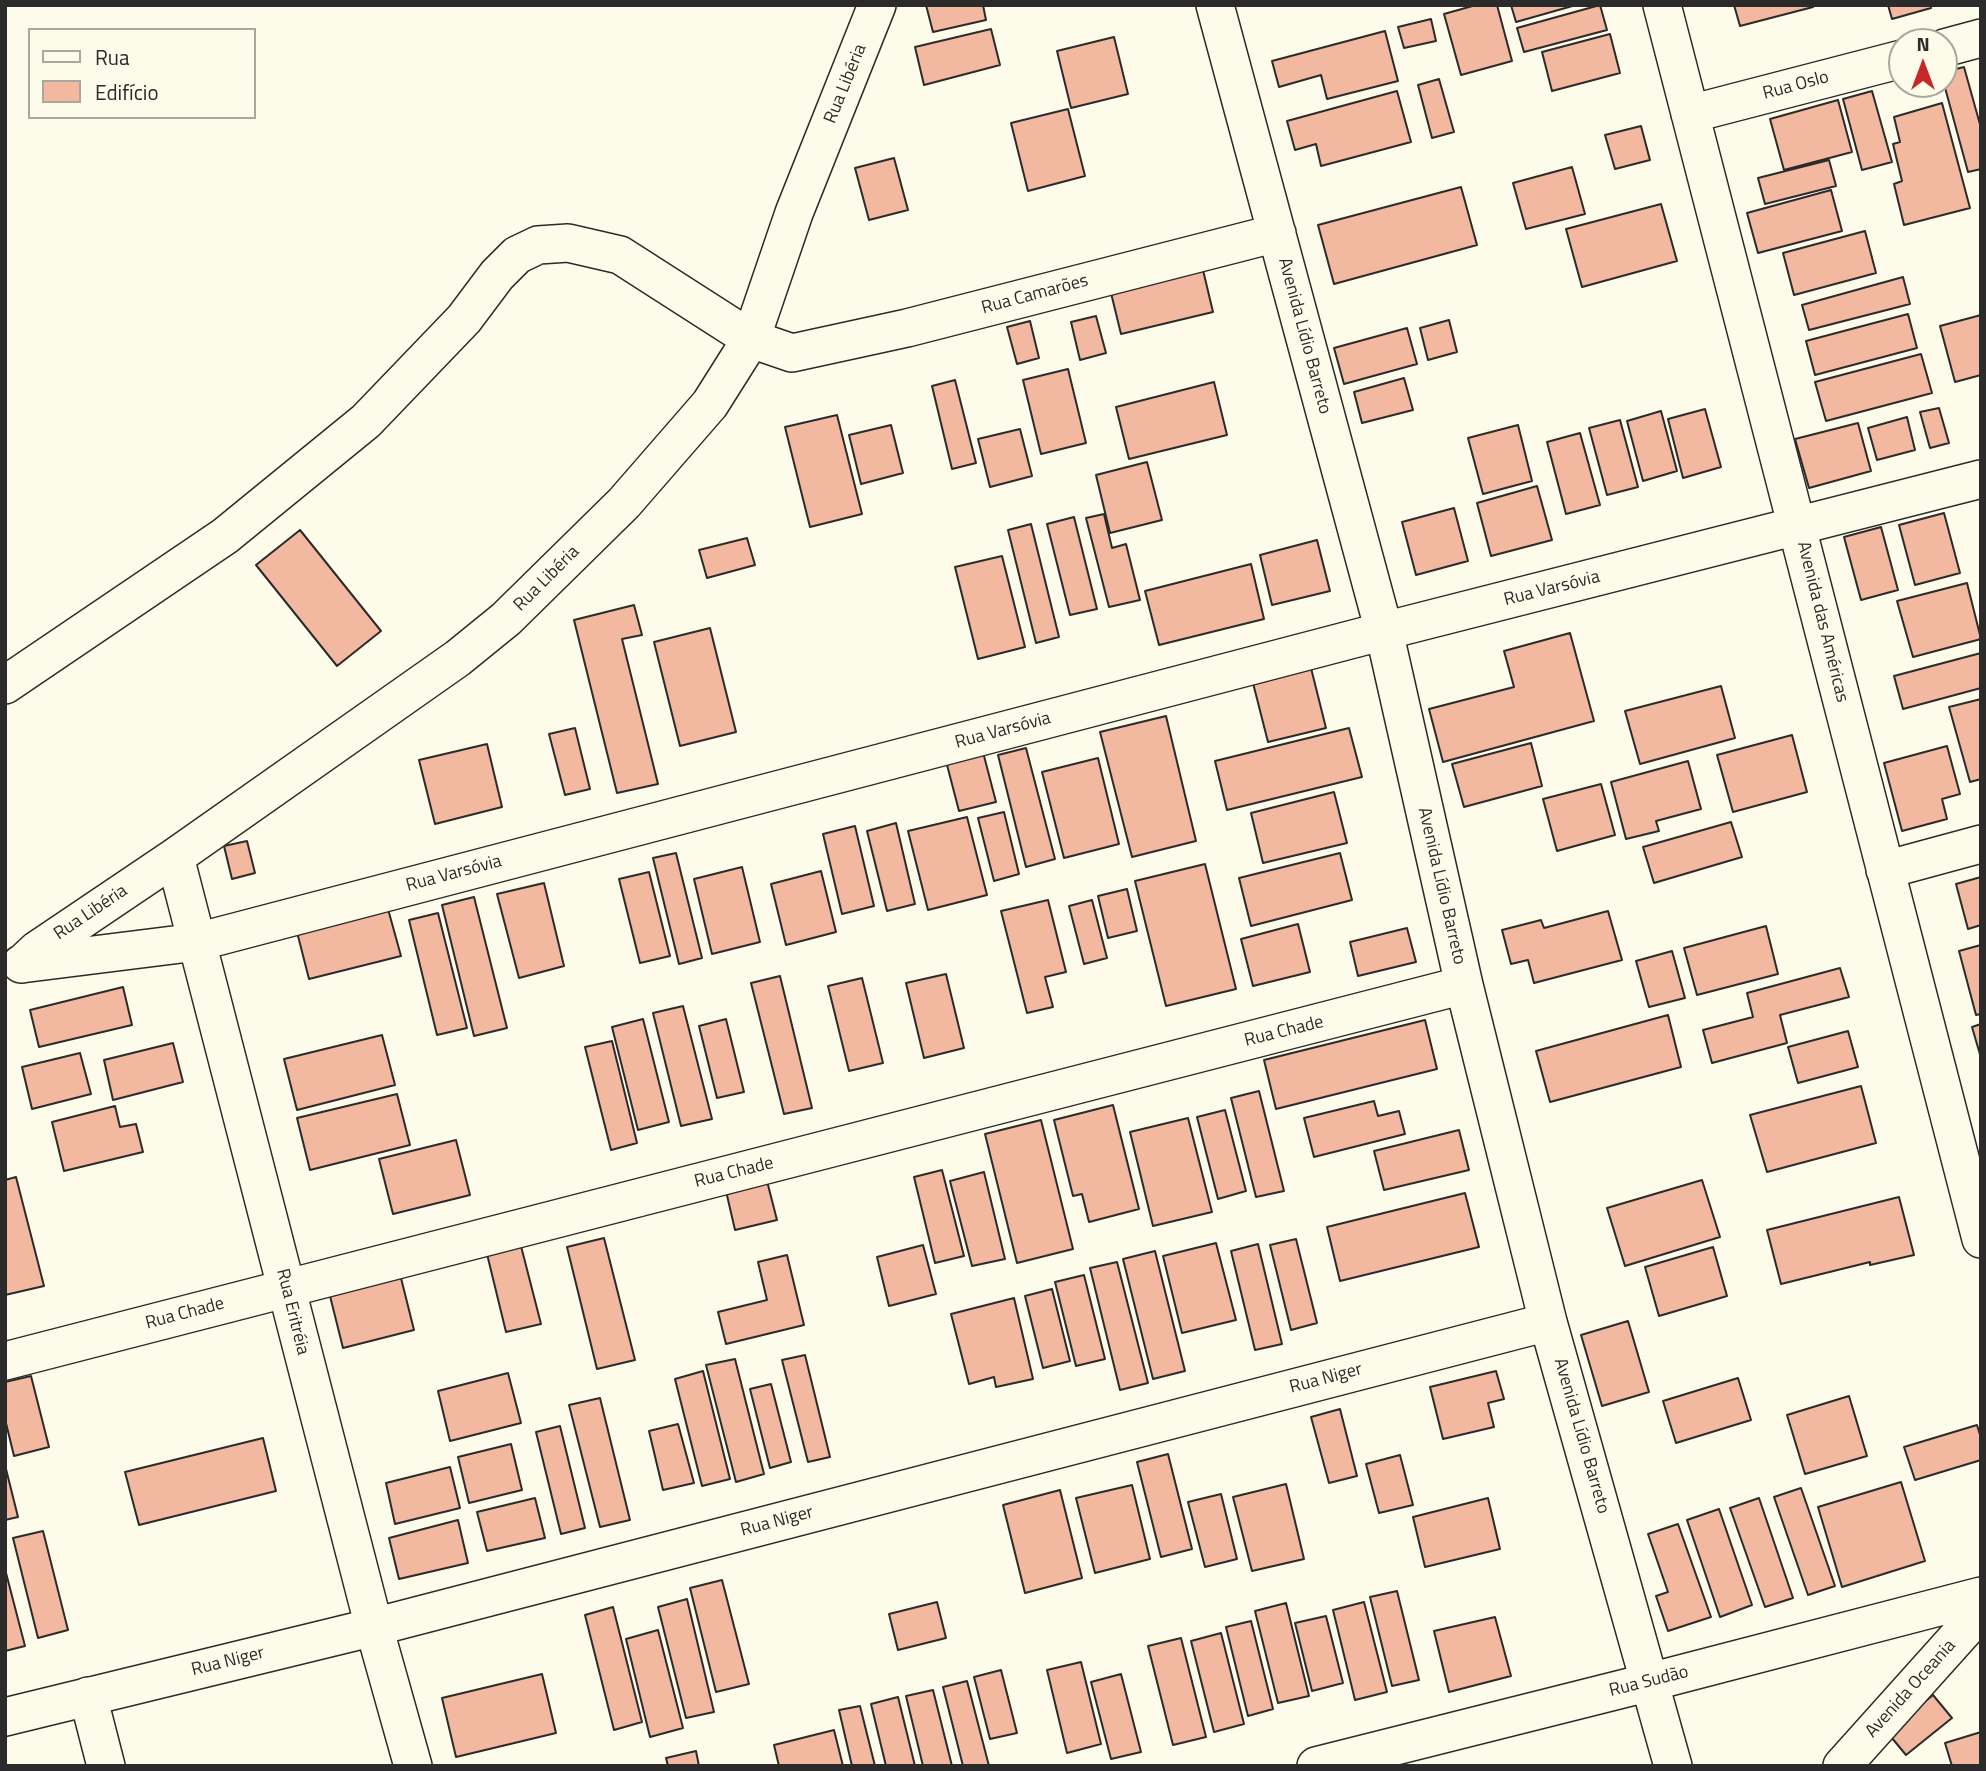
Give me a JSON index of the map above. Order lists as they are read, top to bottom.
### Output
{
  "streets": {
    "street": [
      "Rua Libéria",
      "Rua Oslo",
      "Rua Camarões",
      "Avenida Lídio Barreto",
      "Rua Varsóvia",
      "Avenida das Américas",
      "Rua Chade",
      "Rua Eritréia",
      "Rua Niger",
      "Rua Sudão",
      "Avenida Oceania"
    ]
  },
  "crossings": [
    ["Rua Libéria", "Rua Camarões"],
    ["Rua Libéria", "Rua Varsóvia"],
    ["Rua Libéria", "Rua Eritréia"],
    ["Rua Oslo", "Avenida das Américas"],
    ["Rua Camarões", "Avenida Lídio Barreto"],
    ["Avenida Lídio Barreto", "Rua Varsóvia"],
    ["Avenida Lídio Barreto", "Rua Chade"],
    ["Avenida Lídio Barreto", "Rua Niger"],
    ["Avenida Lídio Barreto", "Rua Sudão"],
    ["Rua Varsóvia", "Avenida das Américas"],
    ["Rua Varsóvia", "Rua Eritréia"],
    ["Rua Chade", "Rua Eritréia"],
    ["Rua Eritréia", "Rua Niger"]
  ],
  "legend": ["Rua", "Edifício"],
  "north": "top"
}
